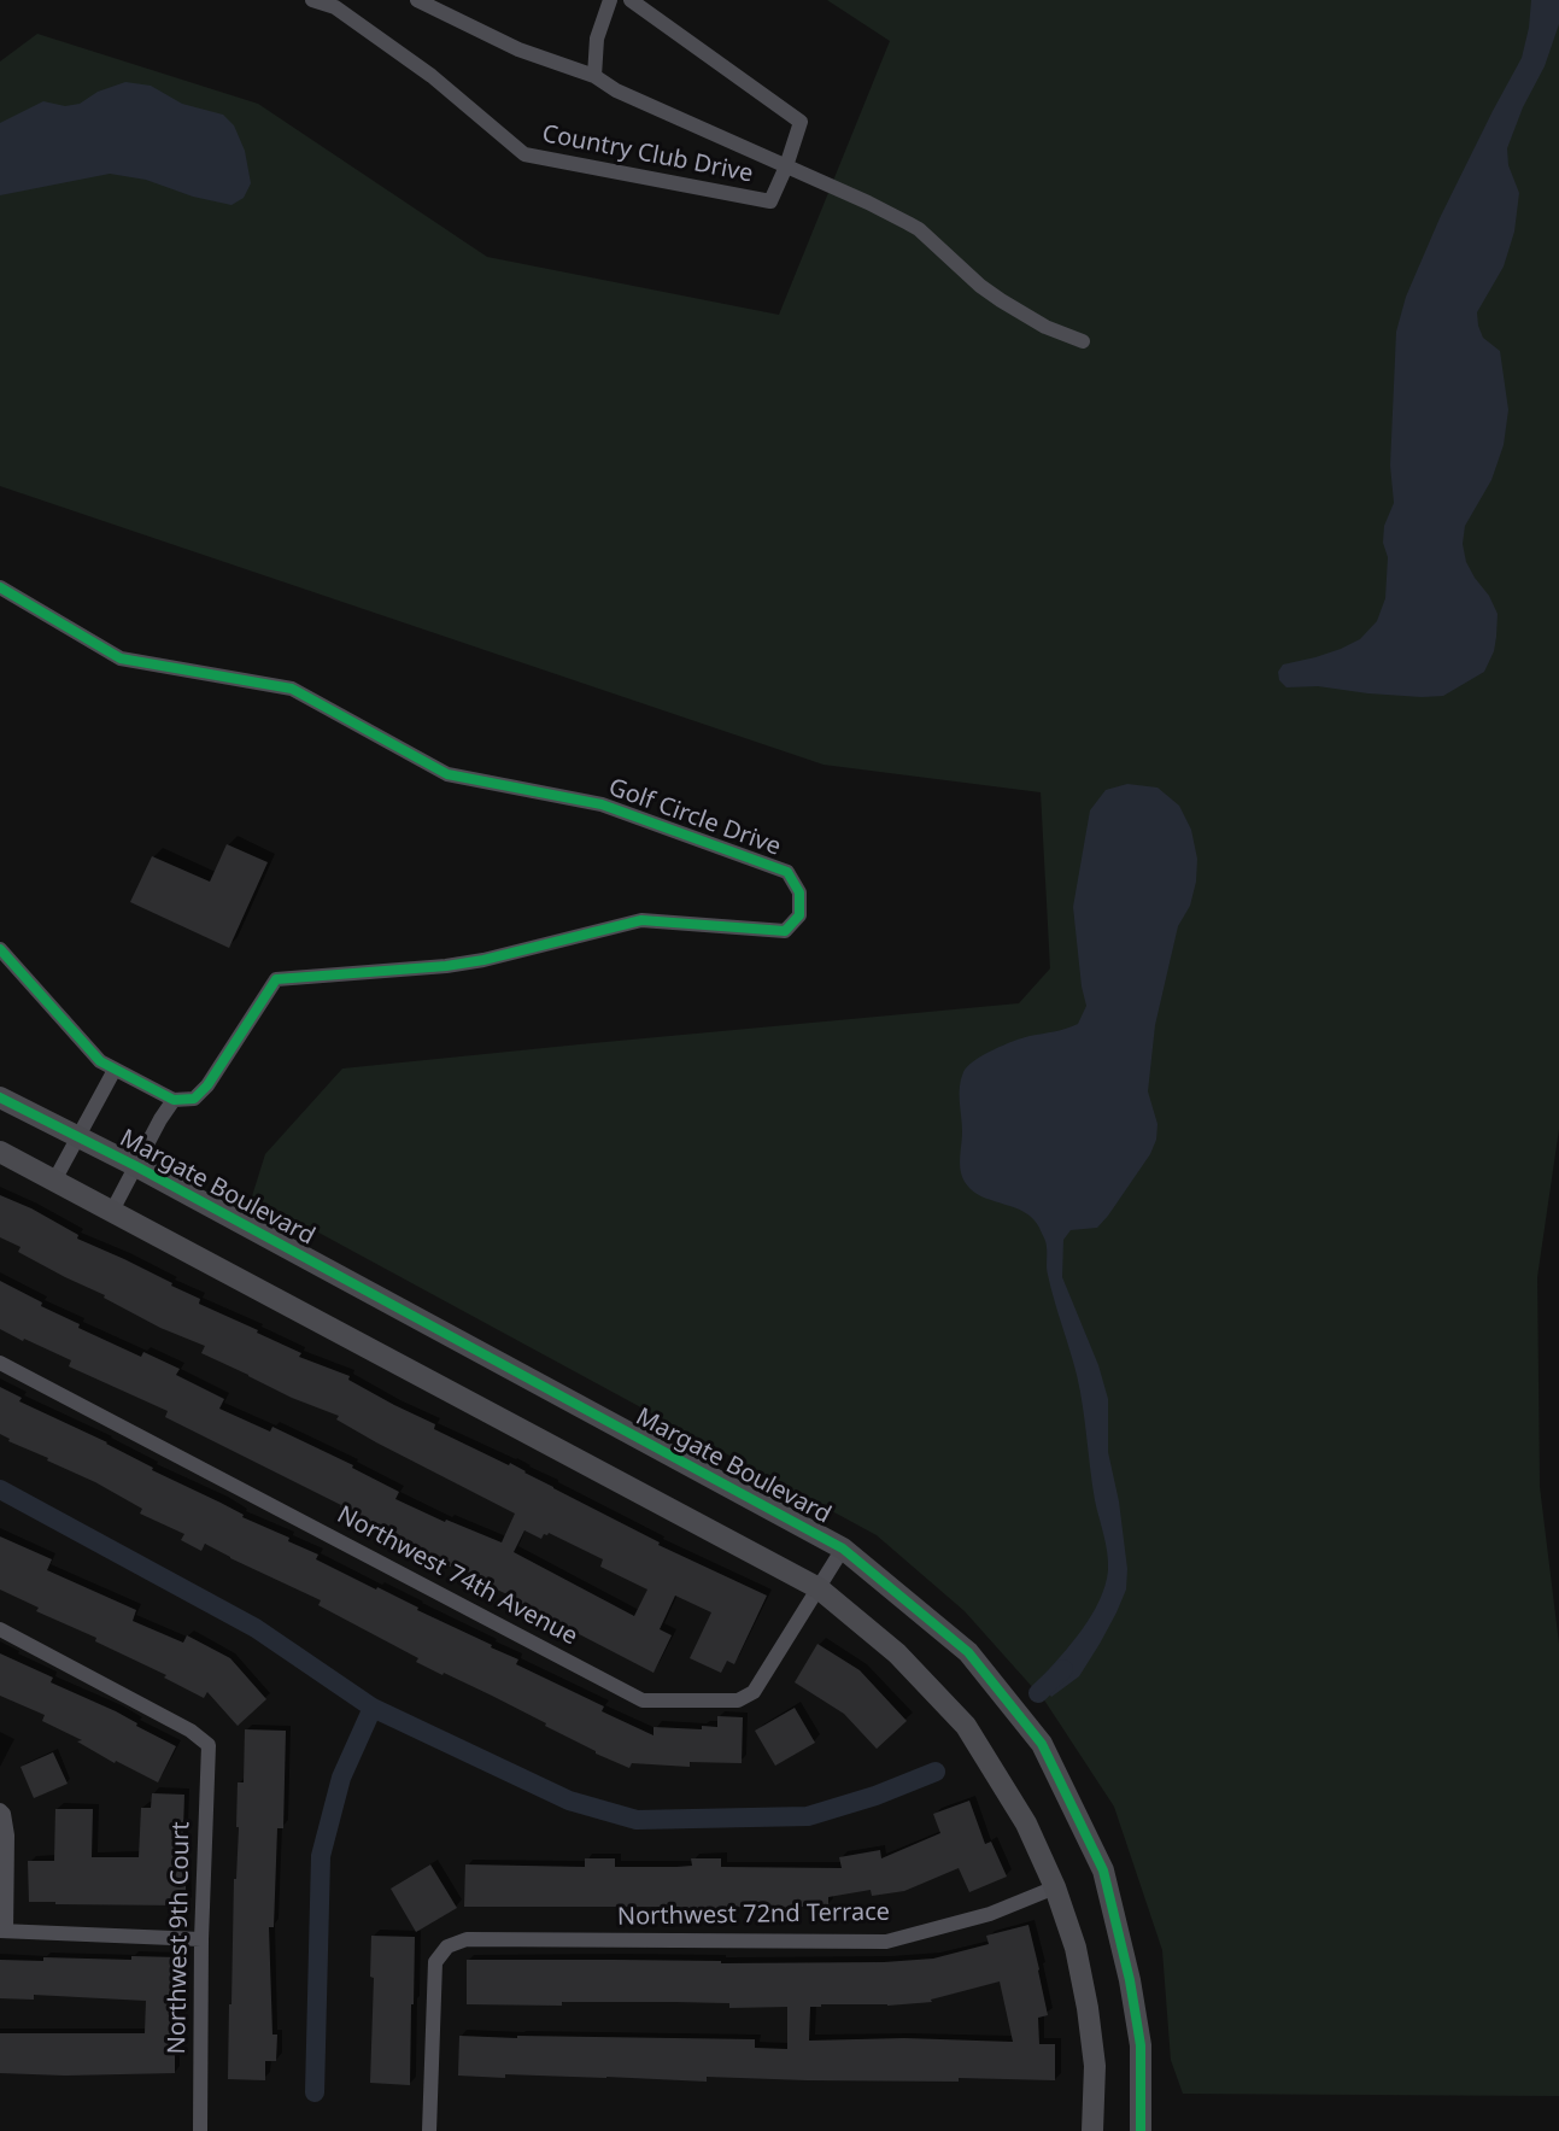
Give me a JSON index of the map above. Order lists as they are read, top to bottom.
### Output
{
  "streets": {
    "street": [
      "Country Club Drive",
      "Golf Circle Drive",
      "Margate Boulevard",
      "Northwest 74th Avenue",
      "Northwest 72nd Terrace",
      "Northwest 9th Court"
    ]
  },
  "crossings": [
    ["Margate Boulevard", "Northwest 74th Avenue"]
  ]
}
